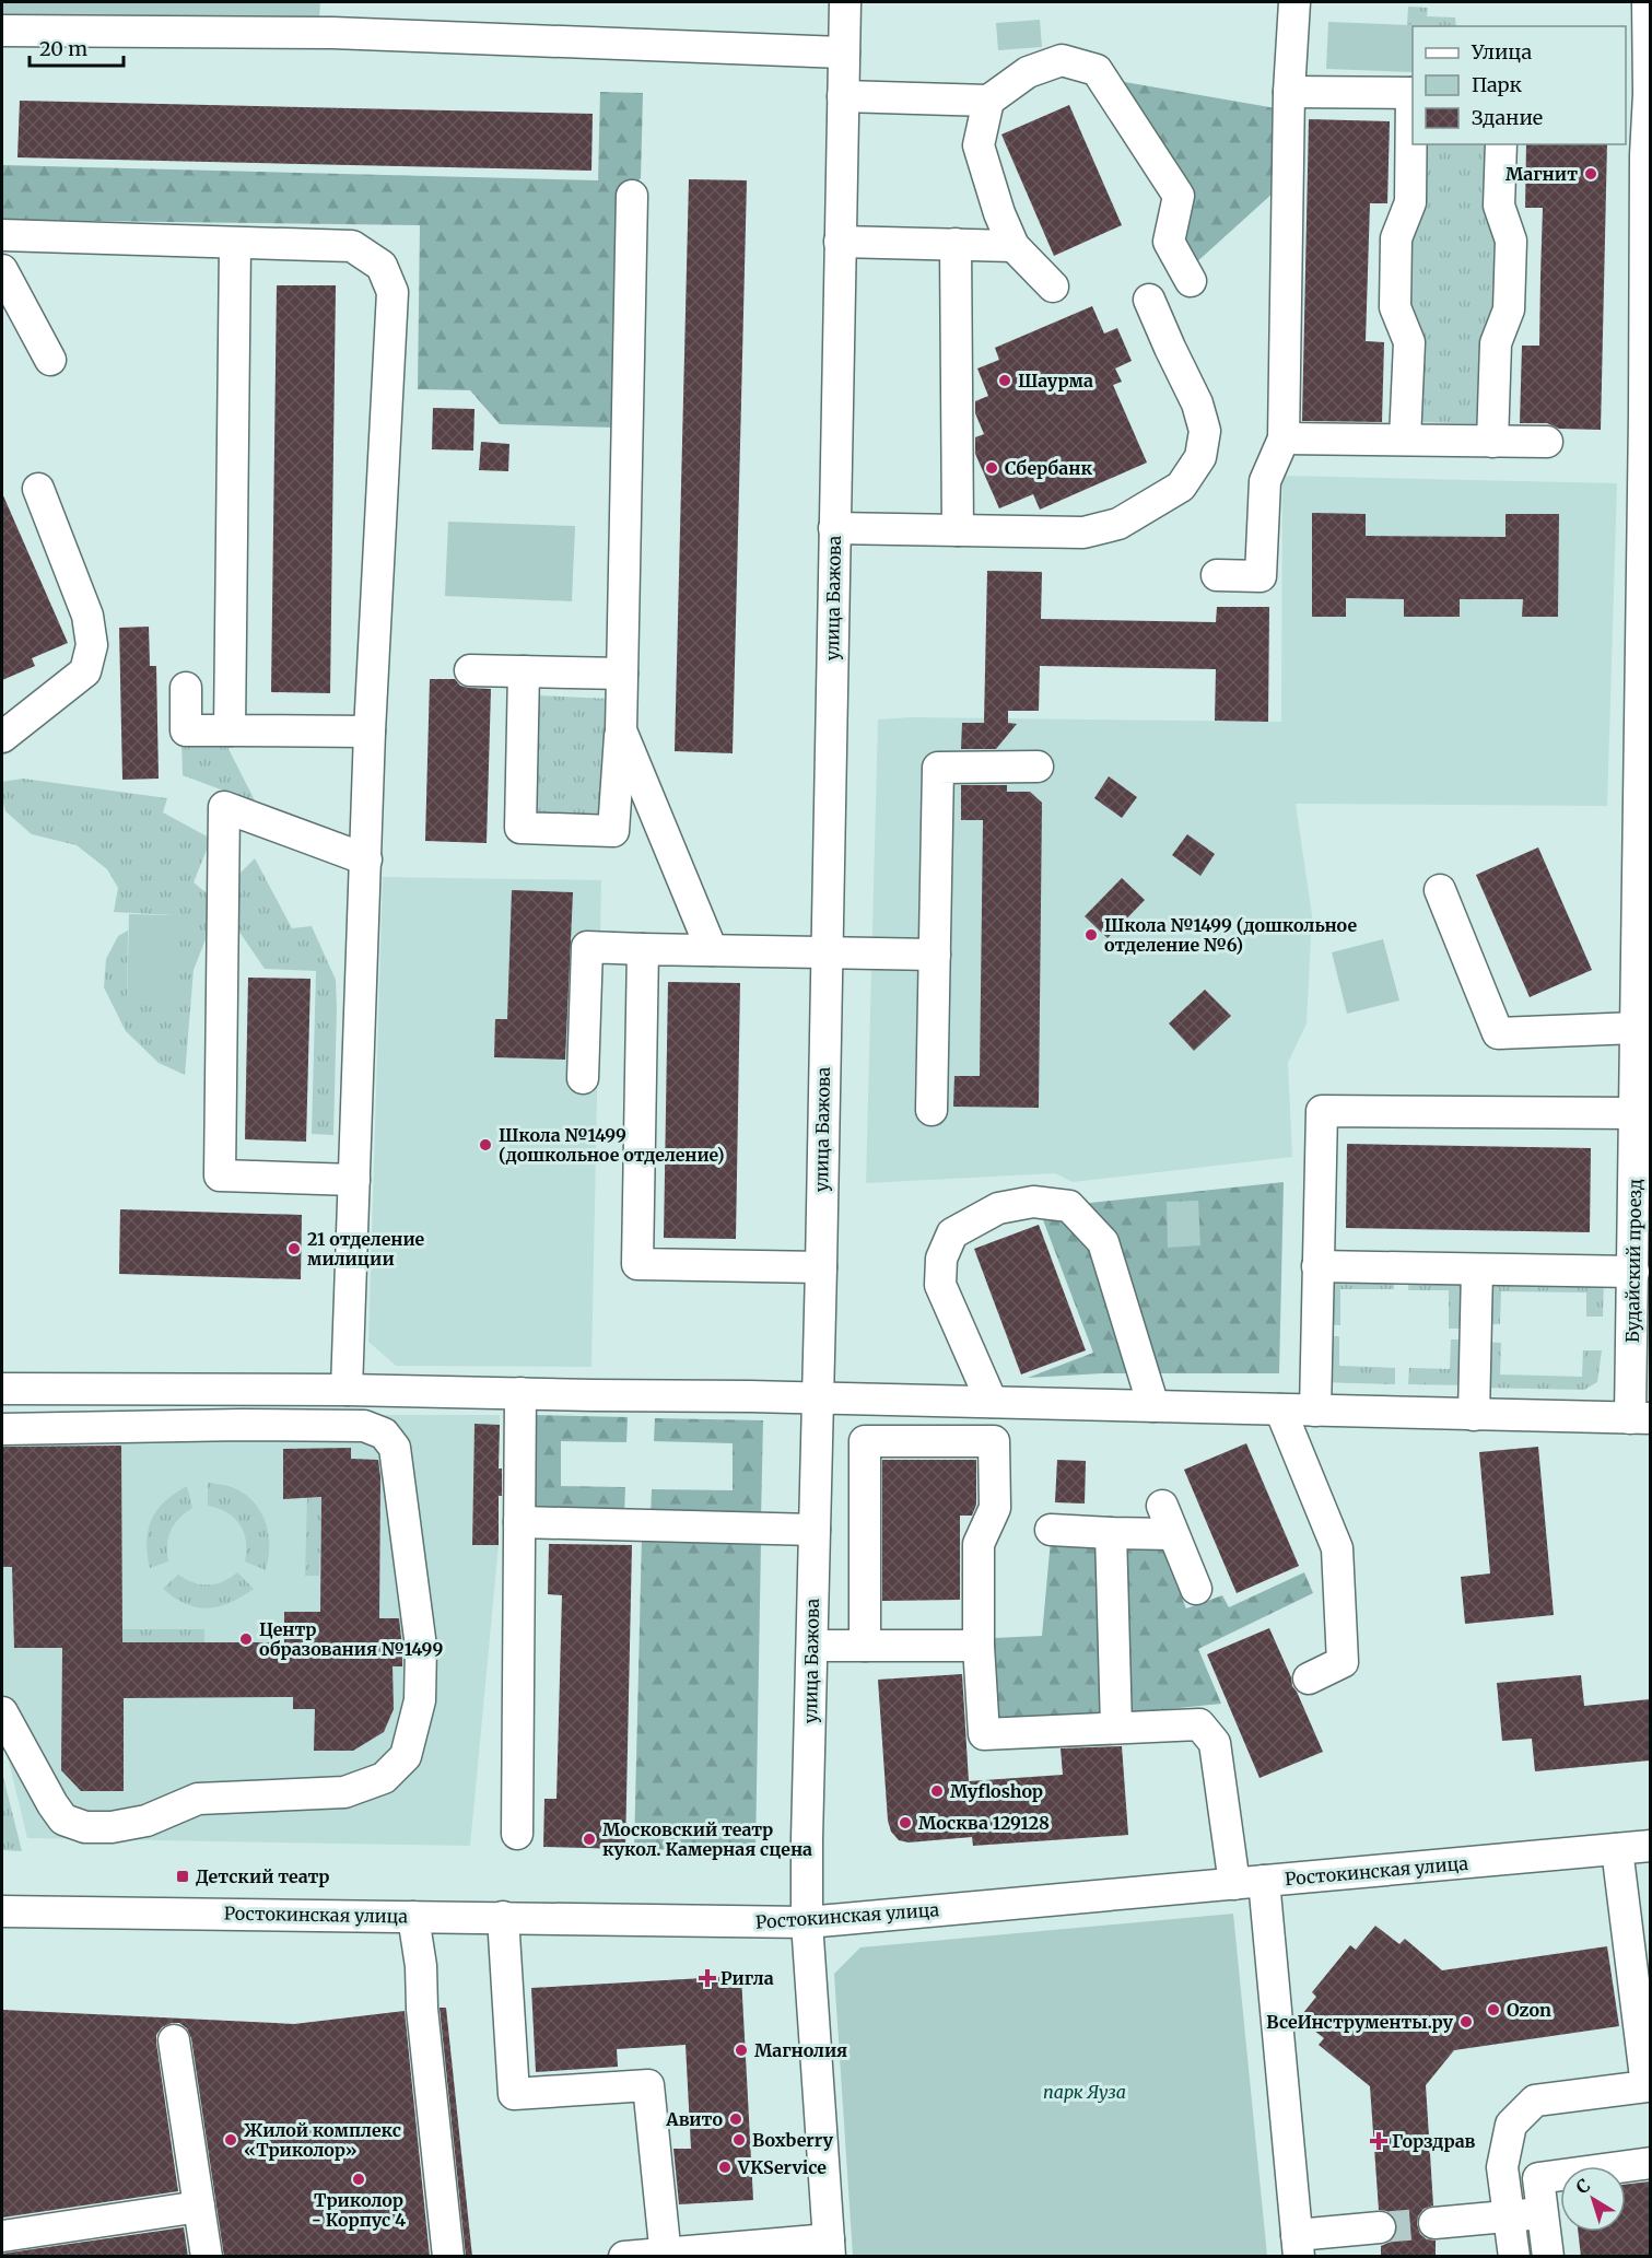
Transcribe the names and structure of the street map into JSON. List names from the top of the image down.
{
  "streets": {
    "street": ["улица Бажова", "Будайский проезд", "Ростокинская улица"]
  },
  "crossings": [
    ["улица Бажова", "Ростокинская улица"]
  ],
  "parks": ["парк Яуза"],
  "places": {
    "other": [
      "Магнит",
      "Шаурма",
      "Сбербанк",
      "Школа №1499 (дошкольное отделение №6)",
      "Школа №1499 (дошкольное отделение)",
      "21 отделение милиции",
      "Центр образования №1499",
      "Myfloshop",
      "Москва 129128",
      "Московский театр кукол. Камерная сцена",
      "Ozon",
      "ВсеИнструменты.ру",
      "Магнолия",
      "Авито",
      "Жилой комплекс «Триколор»",
      "Boxberry",
      "VKService",
      "Триколор - Корпус 4"
    ],
    "transit": ["Детский театр"],
    "health": ["Ригла", "Горздрав"]
  },
  "legend": ["Улица", "Парк", "Здание"],
  "scale_bar": "20 m",
  "north": "top left"
}
